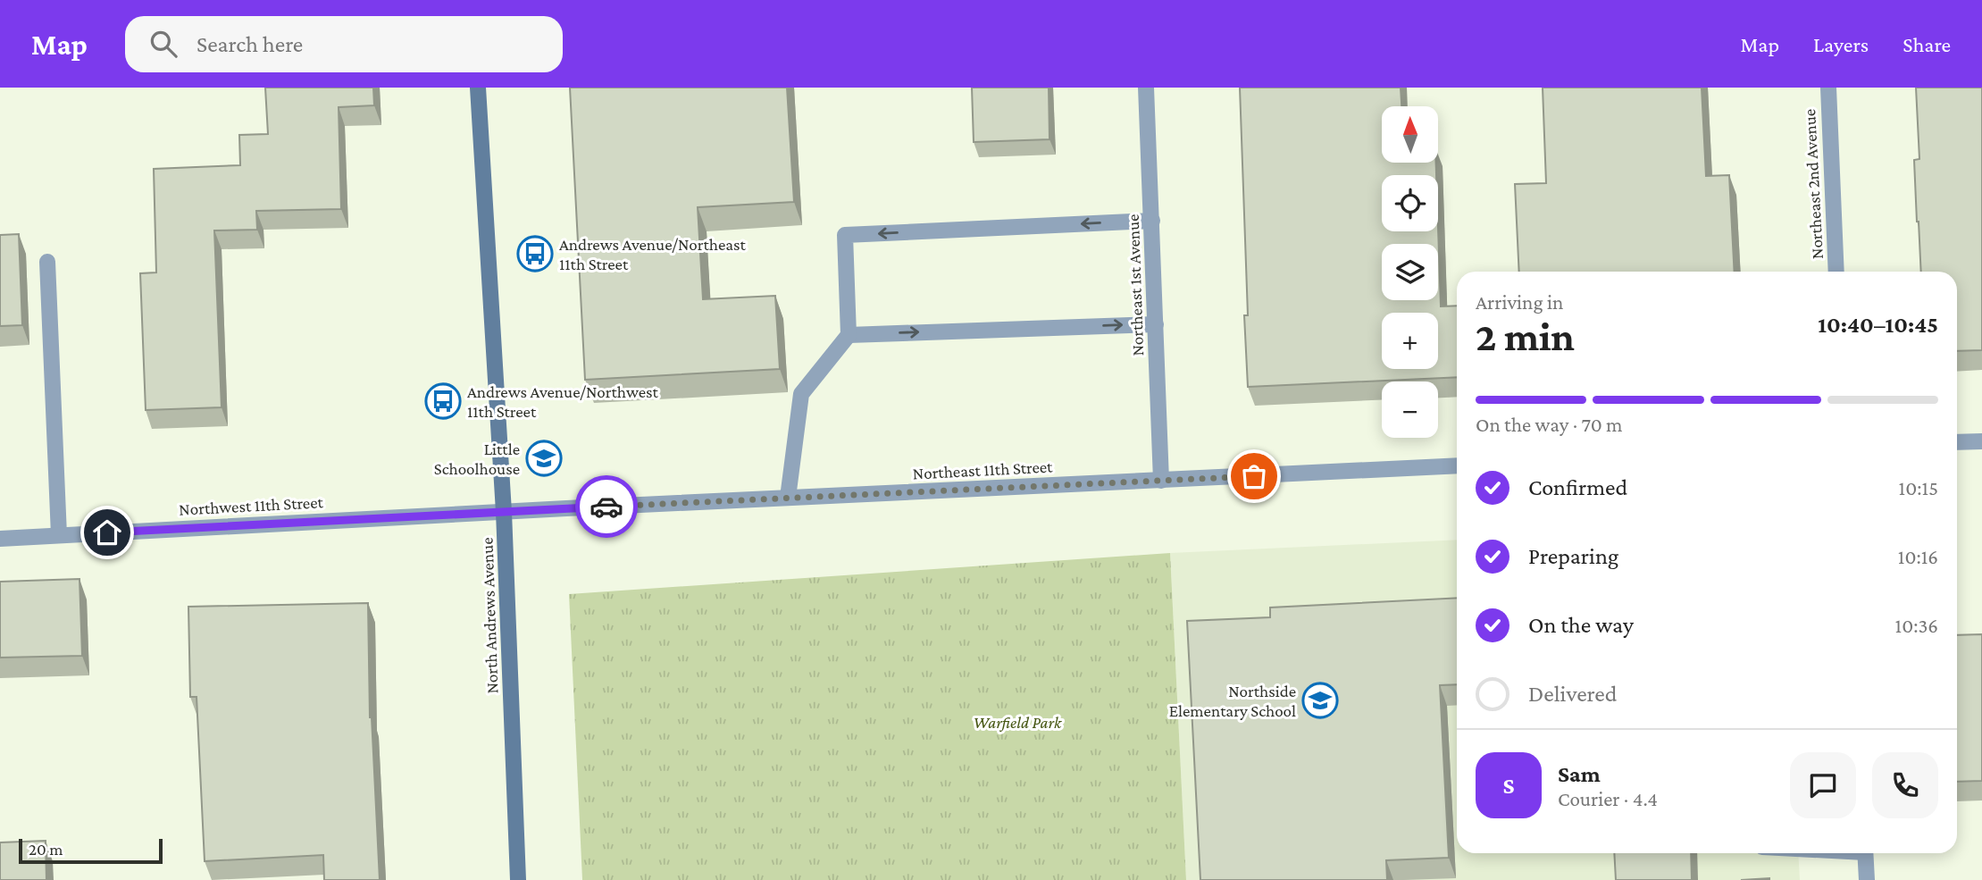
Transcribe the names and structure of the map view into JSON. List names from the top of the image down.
{
  "streets": {
    "main road": ["North Andrews Avenue"],
    "street": [
      "Northeast 2nd Avenue",
      "Northeast 1st Avenue",
      "Northeast 11th Street",
      "Northwest 11th Street"
    ]
  },
  "crossings": [
    ["Northeast 1st Avenue", "Northeast 11th Street"],
    ["Northeast 11th Street", "Northwest 11th Street"],
    ["Northeast 11th Street", "North Andrews Avenue"],
    ["Northwest 11th Street", "North Andrews Avenue"]
  ],
  "parks": ["Warfield Park"],
  "places": {
    "bus stop": ["Andrews Avenue/Northeast 11th Street", "Andrews Avenue/Northwest 11th Street"],
    "school or university": ["Little Schoolhouse", "Northside Elementary School"]
  },
  "scale_bar": "20 m",
  "north": "top",
  "page": {
    "header": "Map",
    "search": "Search here",
    "nav": ["Map", "Layers", "Share"],
    "map_buttons": ["+", "−"],
    "heading": ["2 min", "Arriving in", "10:40–10:45"],
    "panel": ["Sam", "Courier · 4.4"],
    "bar": "On the way · 70 m",
    "list": [
      ["Confirmed", "10:15"],
      ["Preparing", "10:16"],
      ["On the way", "10:36"],
      "Delivered"
    ],
    "round": "S",
    "scale": "20 m"
  }
}
